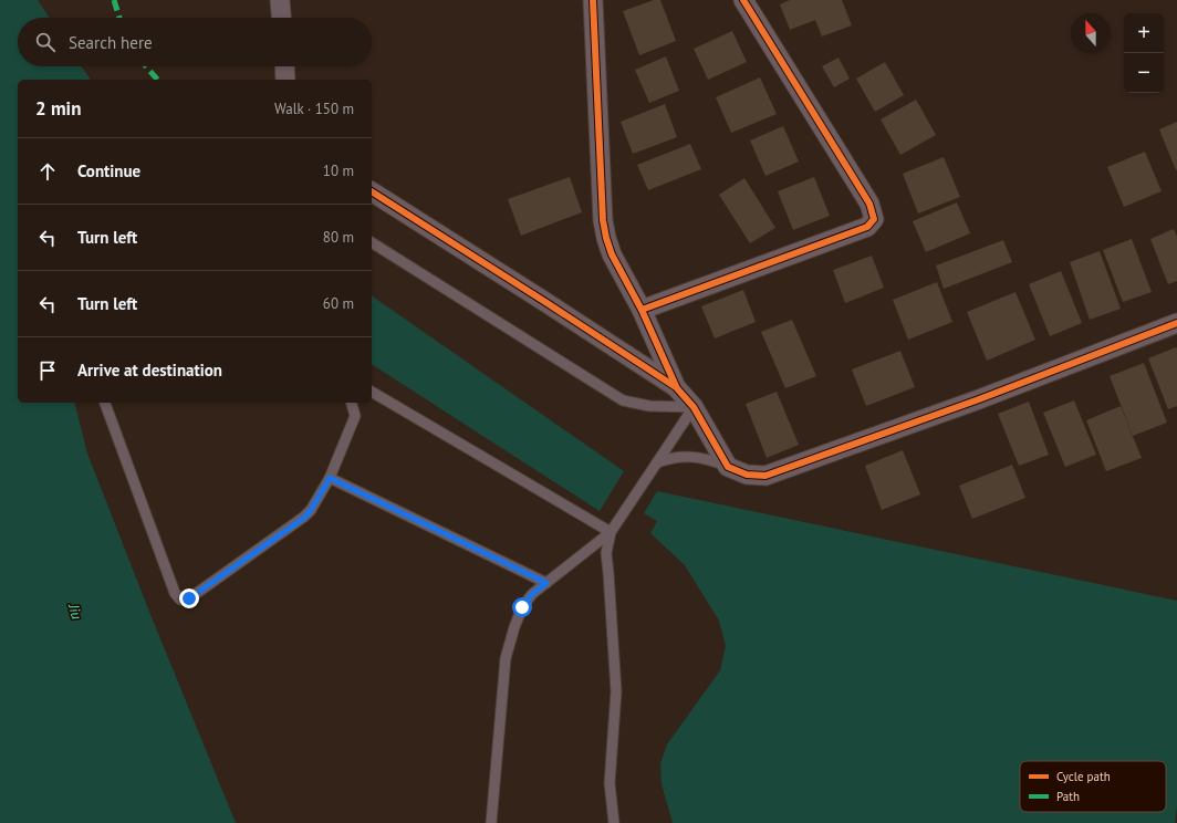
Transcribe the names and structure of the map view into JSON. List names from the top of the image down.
{
  "water": ["Jiu"],
  "legend": ["Cycle path", "Path"],
  "north": "top",
  "page": {
    "map_buttons": ["+", "−"],
    "search": "Search here",
    "heading": ["2 min", "Walk · 150 m"],
    "list": [
      ["Continue", "10 m"],
      ["Turn left", "80 m"],
      ["Turn left", "60 m"],
      "Arrive at destination"
    ]
  }
}
